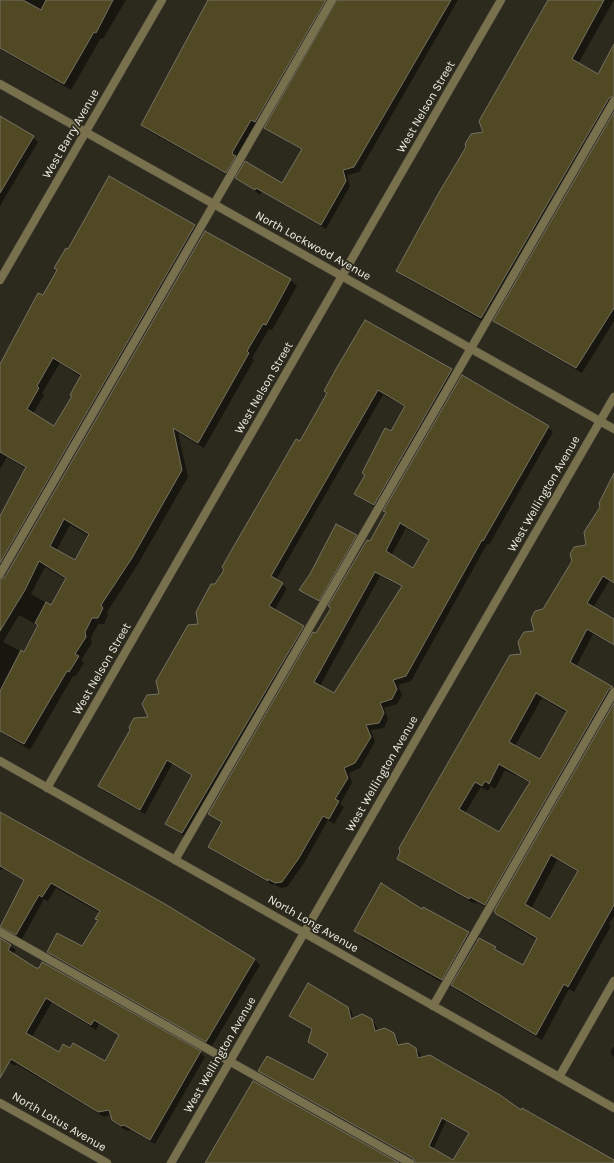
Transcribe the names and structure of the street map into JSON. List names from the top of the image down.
{
  "streets": {
    "street": [
      "West Nelson Street",
      "West Barry Avenue",
      "North Lockwood Avenue",
      "West Wellington Avenue",
      "North Long Avenue",
      "North Lotus Avenue"
    ]
  },
  "crossings": [
    ["West Nelson Street", "North Lockwood Avenue"],
    ["West Nelson Street", "North Long Avenue"],
    ["West Barry Avenue", "North Lockwood Avenue"],
    ["North Lockwood Avenue", "West Wellington Avenue"],
    ["West Wellington Avenue", "North Long Avenue"]
  ]
}
